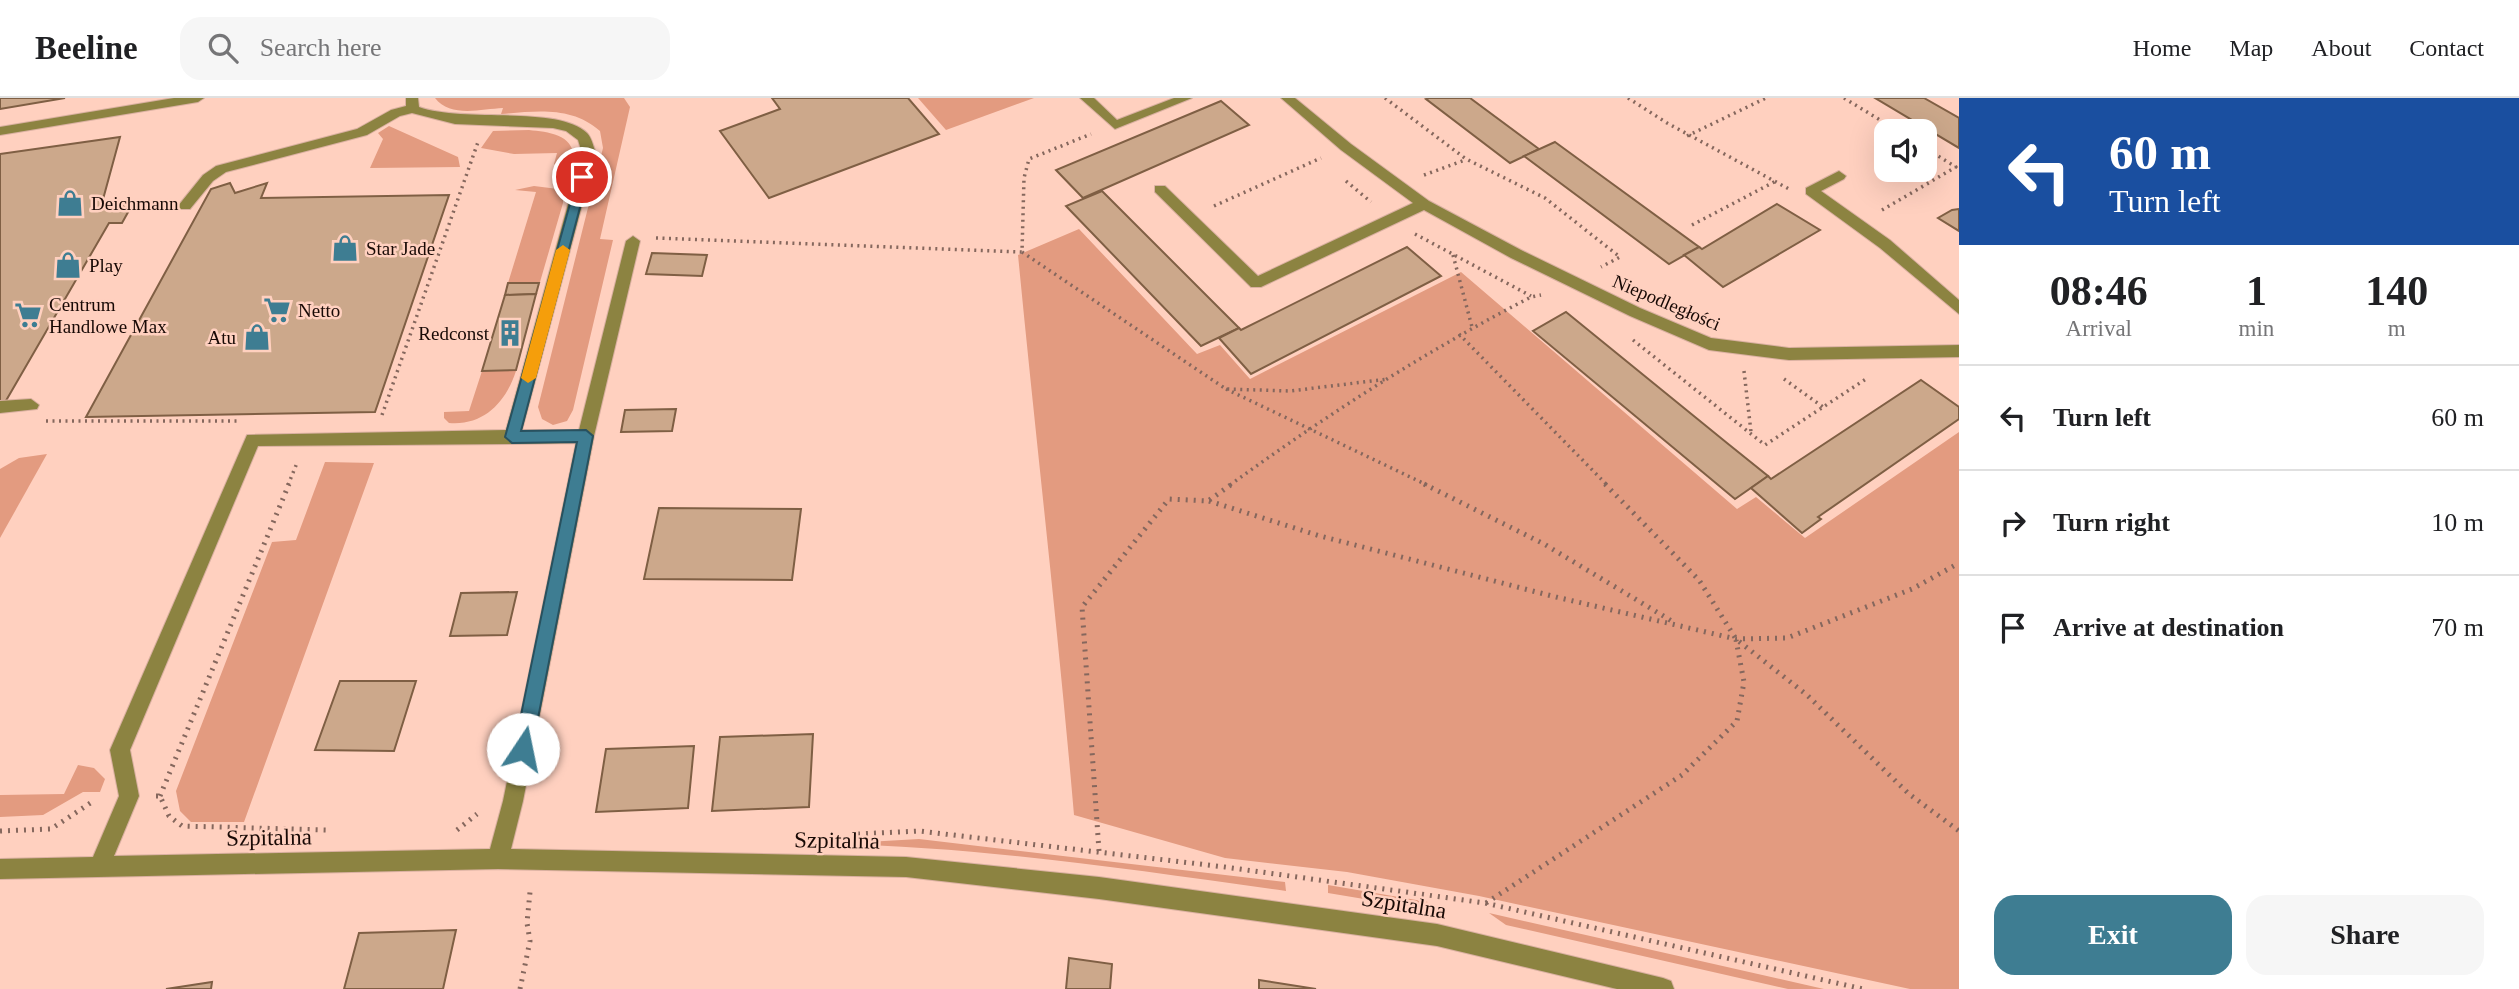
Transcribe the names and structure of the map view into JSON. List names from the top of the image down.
{
  "streets": {
    "street": ["Niepodległości", "Szpitalna"]
  },
  "places": {
    "shop": [
      "Deichmann",
      "Star Jade",
      "Play",
      "Atu"
    ],
    "supermarket": ["Netto", "Centrum Handlowe Max"],
    "building": ["Redconst"]
  },
  "page": {
    "header": "Beeline",
    "search": "Search here",
    "nav": [
      "Home",
      "Map",
      "About",
      "Contact"
    ],
    "turn": ["60 m", "Turn left"],
    "eta": [
      "08:46",
      "Arrival",
      "1",
      "min",
      "140",
      "m"
    ],
    "list": [
      {
        "name": "Turn left",
        "value": "60 m"
      },
      {
        "name": "Turn right",
        "value": "10 m"
      },
      {
        "name": "Arrive at destination",
        "value": "70 m"
      }
    ],
    "buttons": ["Exit", "Share"]
  }
}
